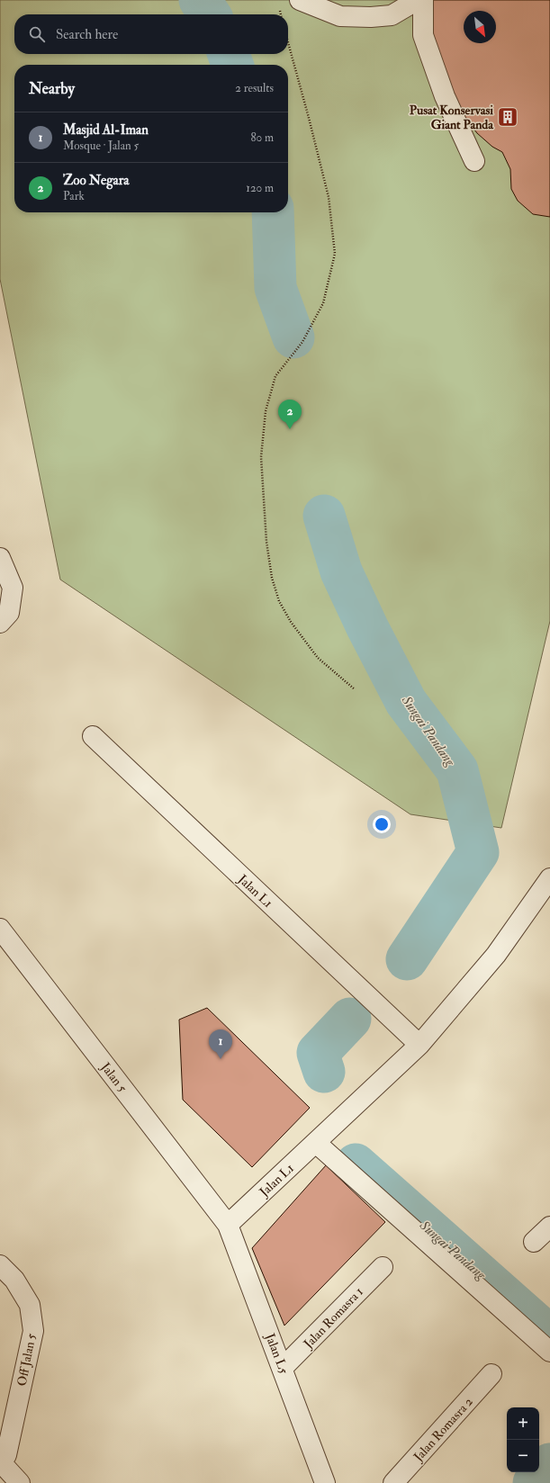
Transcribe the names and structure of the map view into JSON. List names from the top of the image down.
{
  "streets": {
    "street": [
      "Jalan L1",
      "Jalan 5",
      "Jalan Romasra 1",
      "Jalan L5",
      "Off Jalan 5",
      "Jalan Romasra 2"
    ]
  },
  "crossings": [
    ["Jalan L1", "Jalan 5"],
    ["Jalan L1", "Jalan L5"],
    ["Jalan 5", "Jalan L5"],
    ["Jalan Romasra 1", "Jalan L5"]
  ],
  "water": ["Sungai Pandang"],
  "places": {
    "building": ["Pusat Konservasi Giant Panda"]
  },
  "north": "bottom right",
  "page": {
    "search": "Search here",
    "heading": ["Nearby", "2 results"],
    "list": [
      {
        "mark": "1",
        "name": "Masjid Al-Iman",
        "note": "Mosque · Jalan 5",
        "value": "80 m"
      },
      {
        "mark": "2",
        "name": "Zoo Negara",
        "note": "Park",
        "value": "120 m"
      }
    ],
    "pins": ["2", "1"],
    "map_buttons": ["+", "−"]
  }
}
